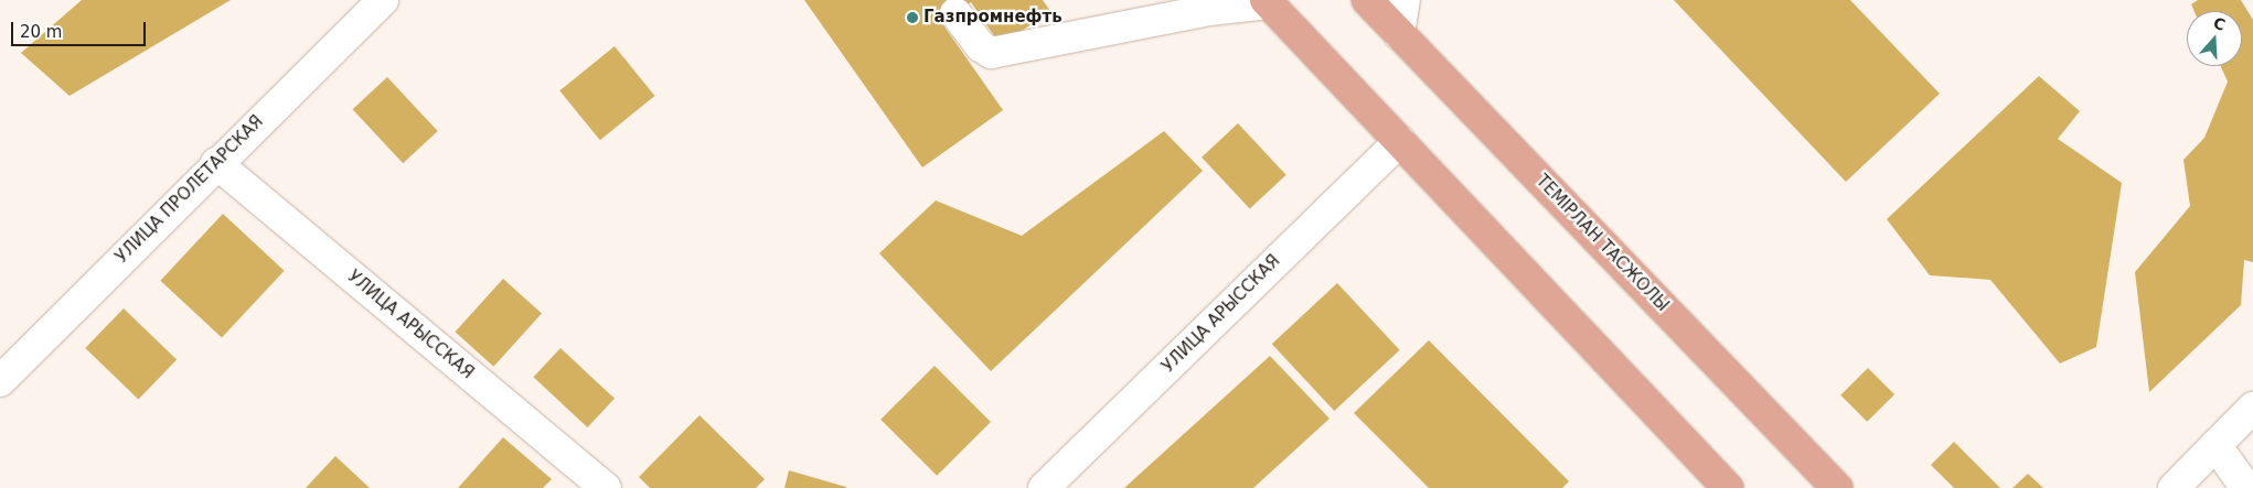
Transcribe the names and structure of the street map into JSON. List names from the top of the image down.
{
  "streets": {
    "main road": ["ТЕМІРЛАН ТАСЖОЛЫ"],
    "street": ["УЛИЦА ПРОЛЕТАРСКАЯ", "УЛИЦА АРЫССКАЯ"]
  },
  "crossings": [
    ["УЛИЦА ПРОЛЕТАРСКАЯ", "УЛИЦА АРЫССКАЯ"]
  ],
  "places": ["Газпромнефть"],
  "scale_bar": "20 m",
  "north": "top"
}
